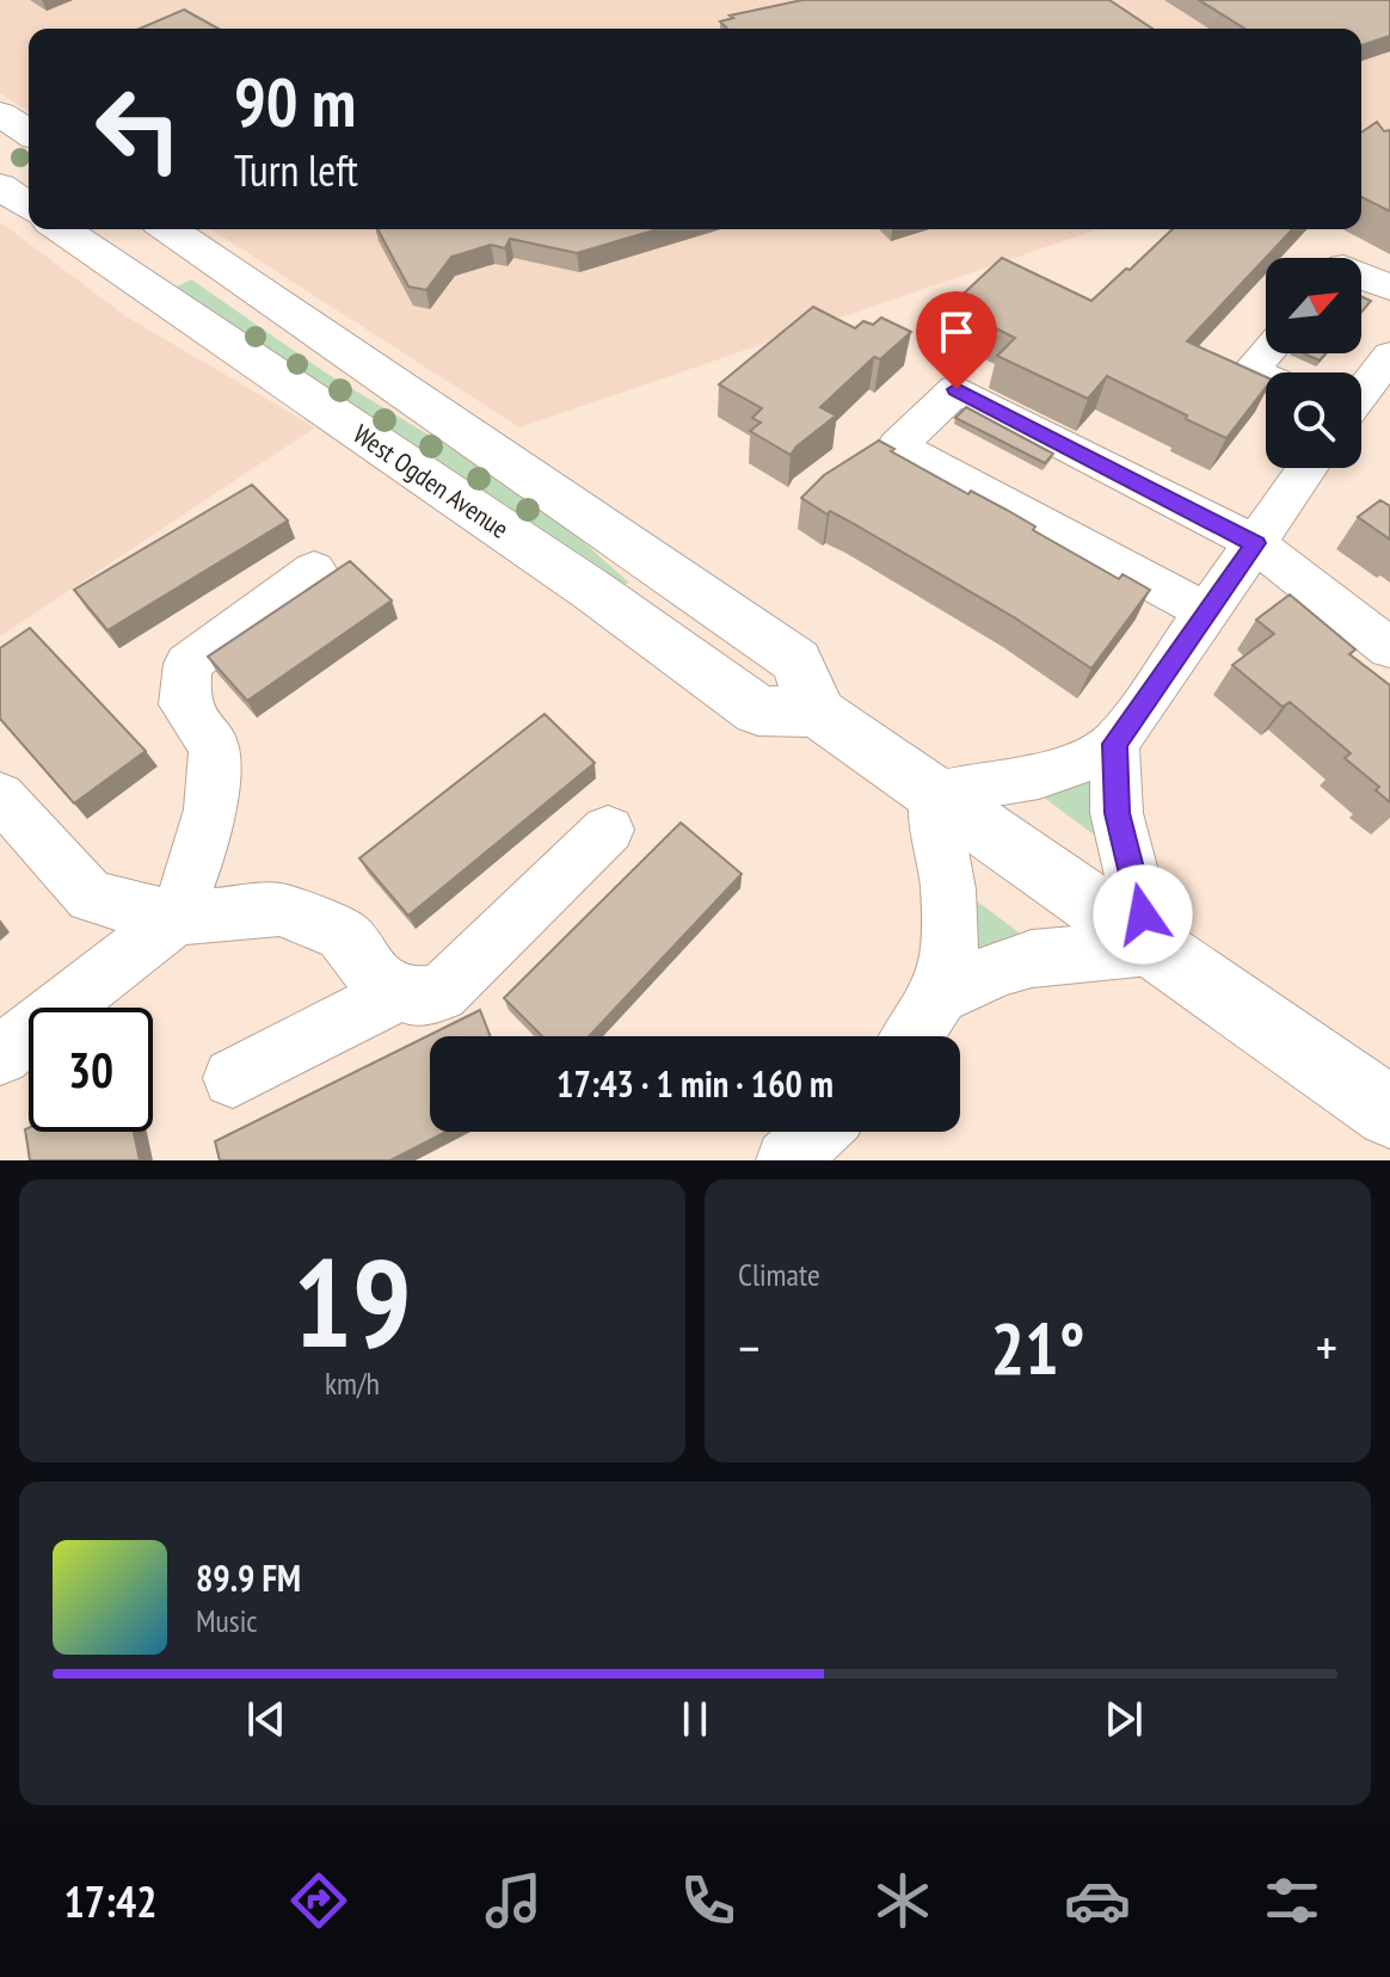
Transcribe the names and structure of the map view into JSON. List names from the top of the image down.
{
  "streets": {
    "main road": ["West Ogden Avenue"]
  },
  "north": "top right",
  "page": {
    "turn": ["90 m", "Turn left"],
    "limit": "30",
    "trip": "17:43 · 1 min · 160 m",
    "tile": [
      ["19", "km/h"],
      "Climate"
    ],
    "heat": ["−", "21°", "+"],
    "song": ["89.9 FM", "Music"],
    "tabs": "17:42"
  }
}
